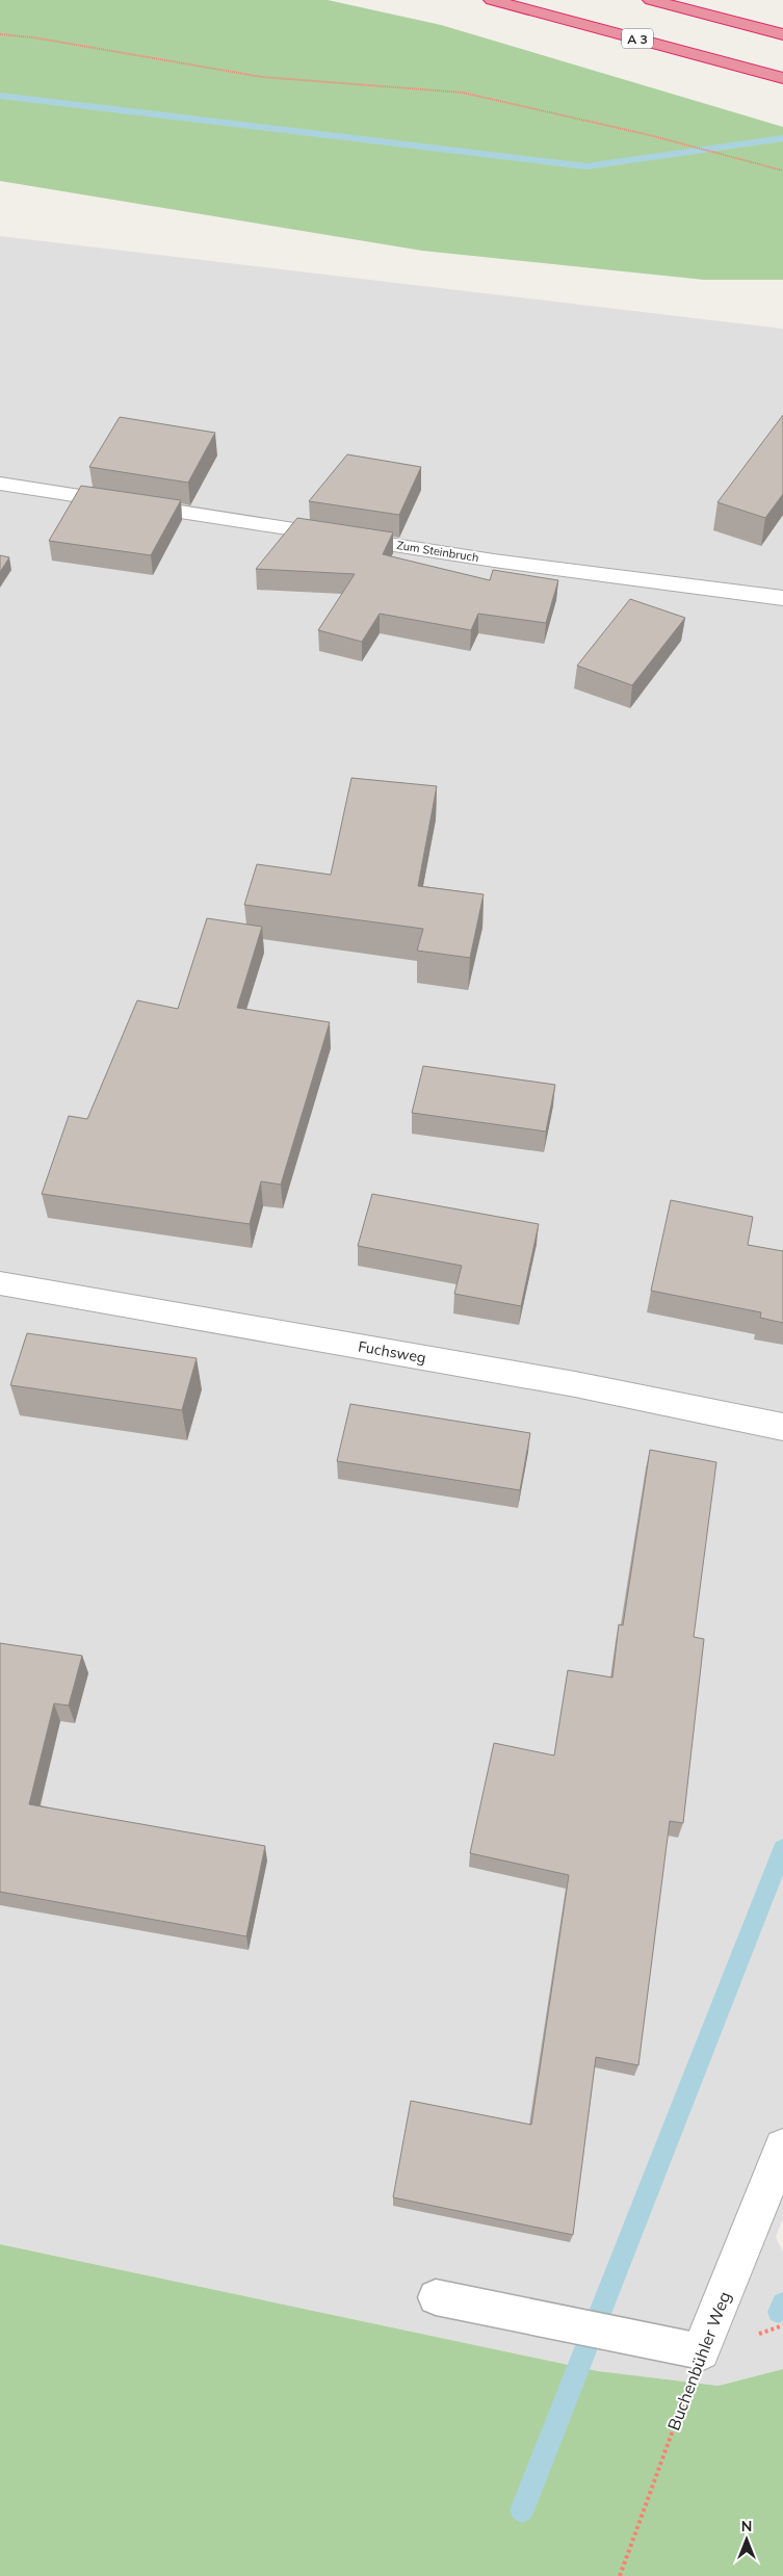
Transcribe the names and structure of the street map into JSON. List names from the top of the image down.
{
  "streets": {
    "highway": ["A 3"],
    "street": ["Zum Steinbruch", "Fuchsweg", "Buchenbühler Weg"]
  },
  "north": "top"
}
